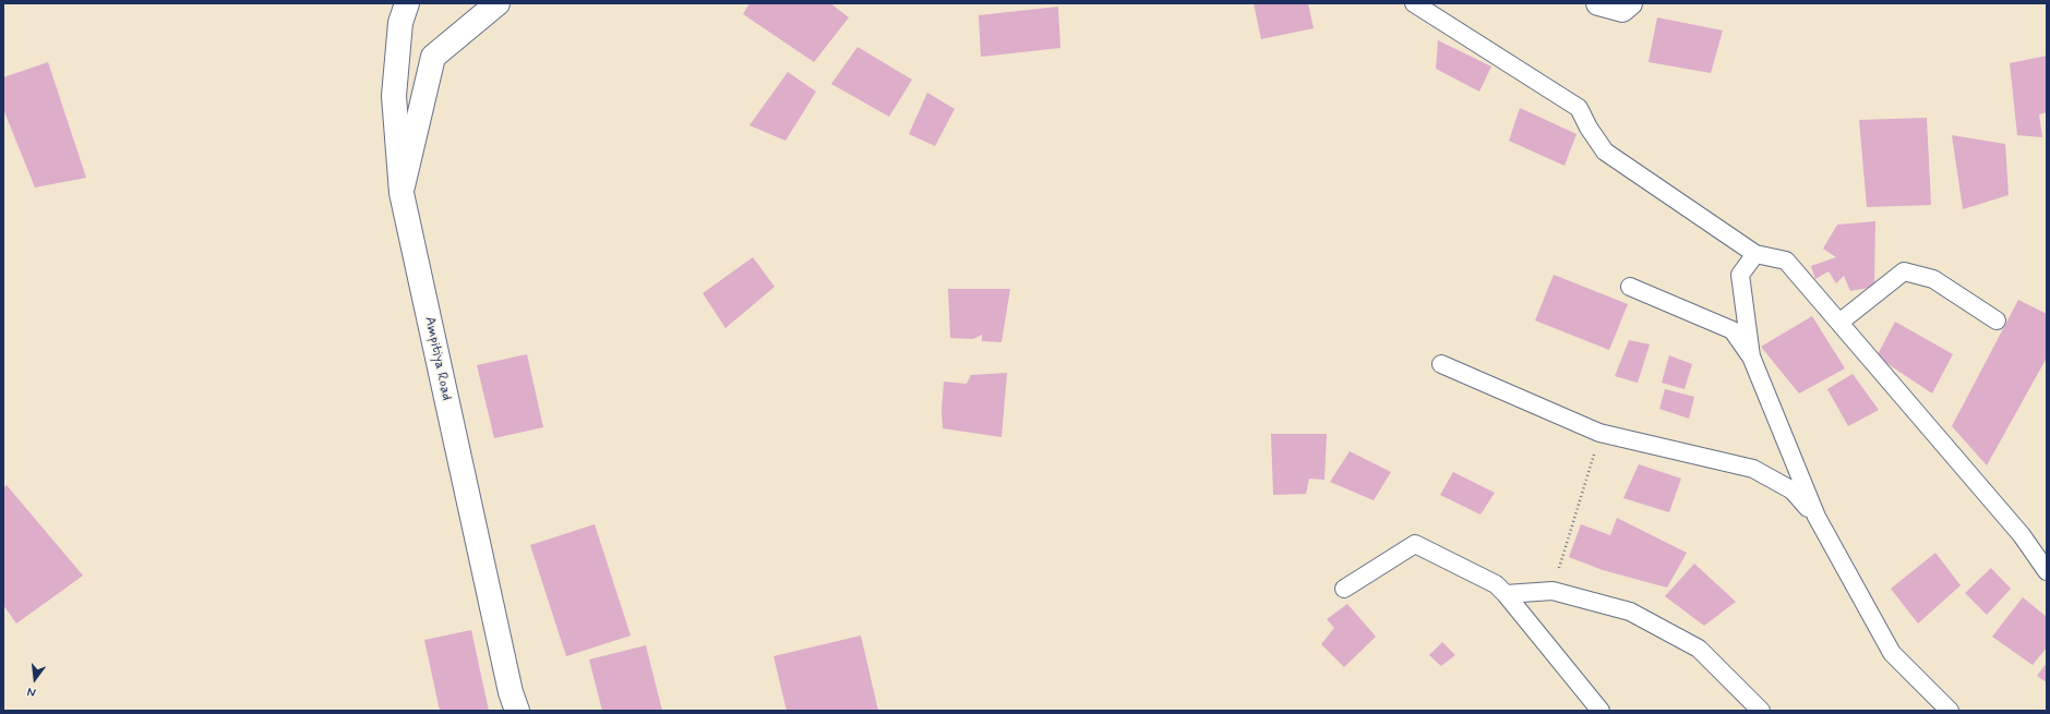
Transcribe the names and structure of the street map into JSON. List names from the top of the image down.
{
  "streets": {
    "main road": ["Ampitiya Road"]
  },
  "north": "bottom"
}
